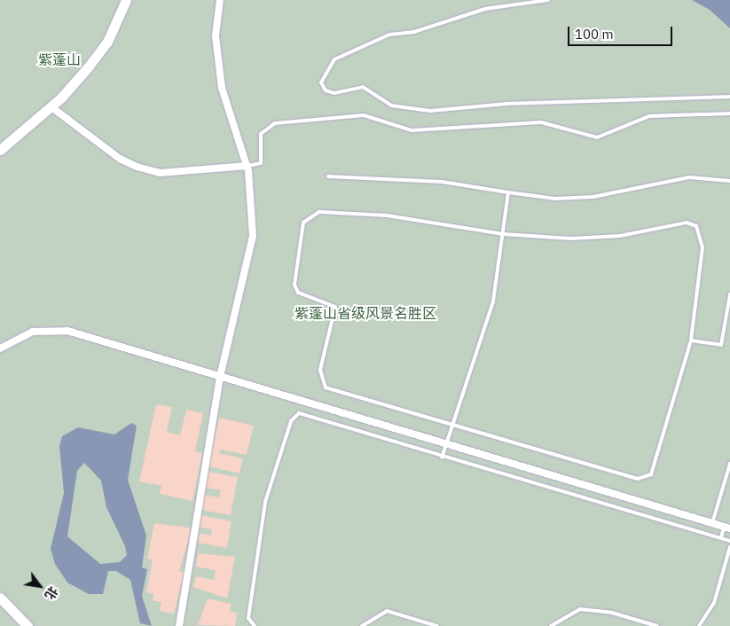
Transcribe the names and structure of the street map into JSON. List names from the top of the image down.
{
  "parks": ["紫蓬山", "紫蓬山省级风景名胜区"],
  "scale_bar": "100 m",
  "north": "bottom right"
}
